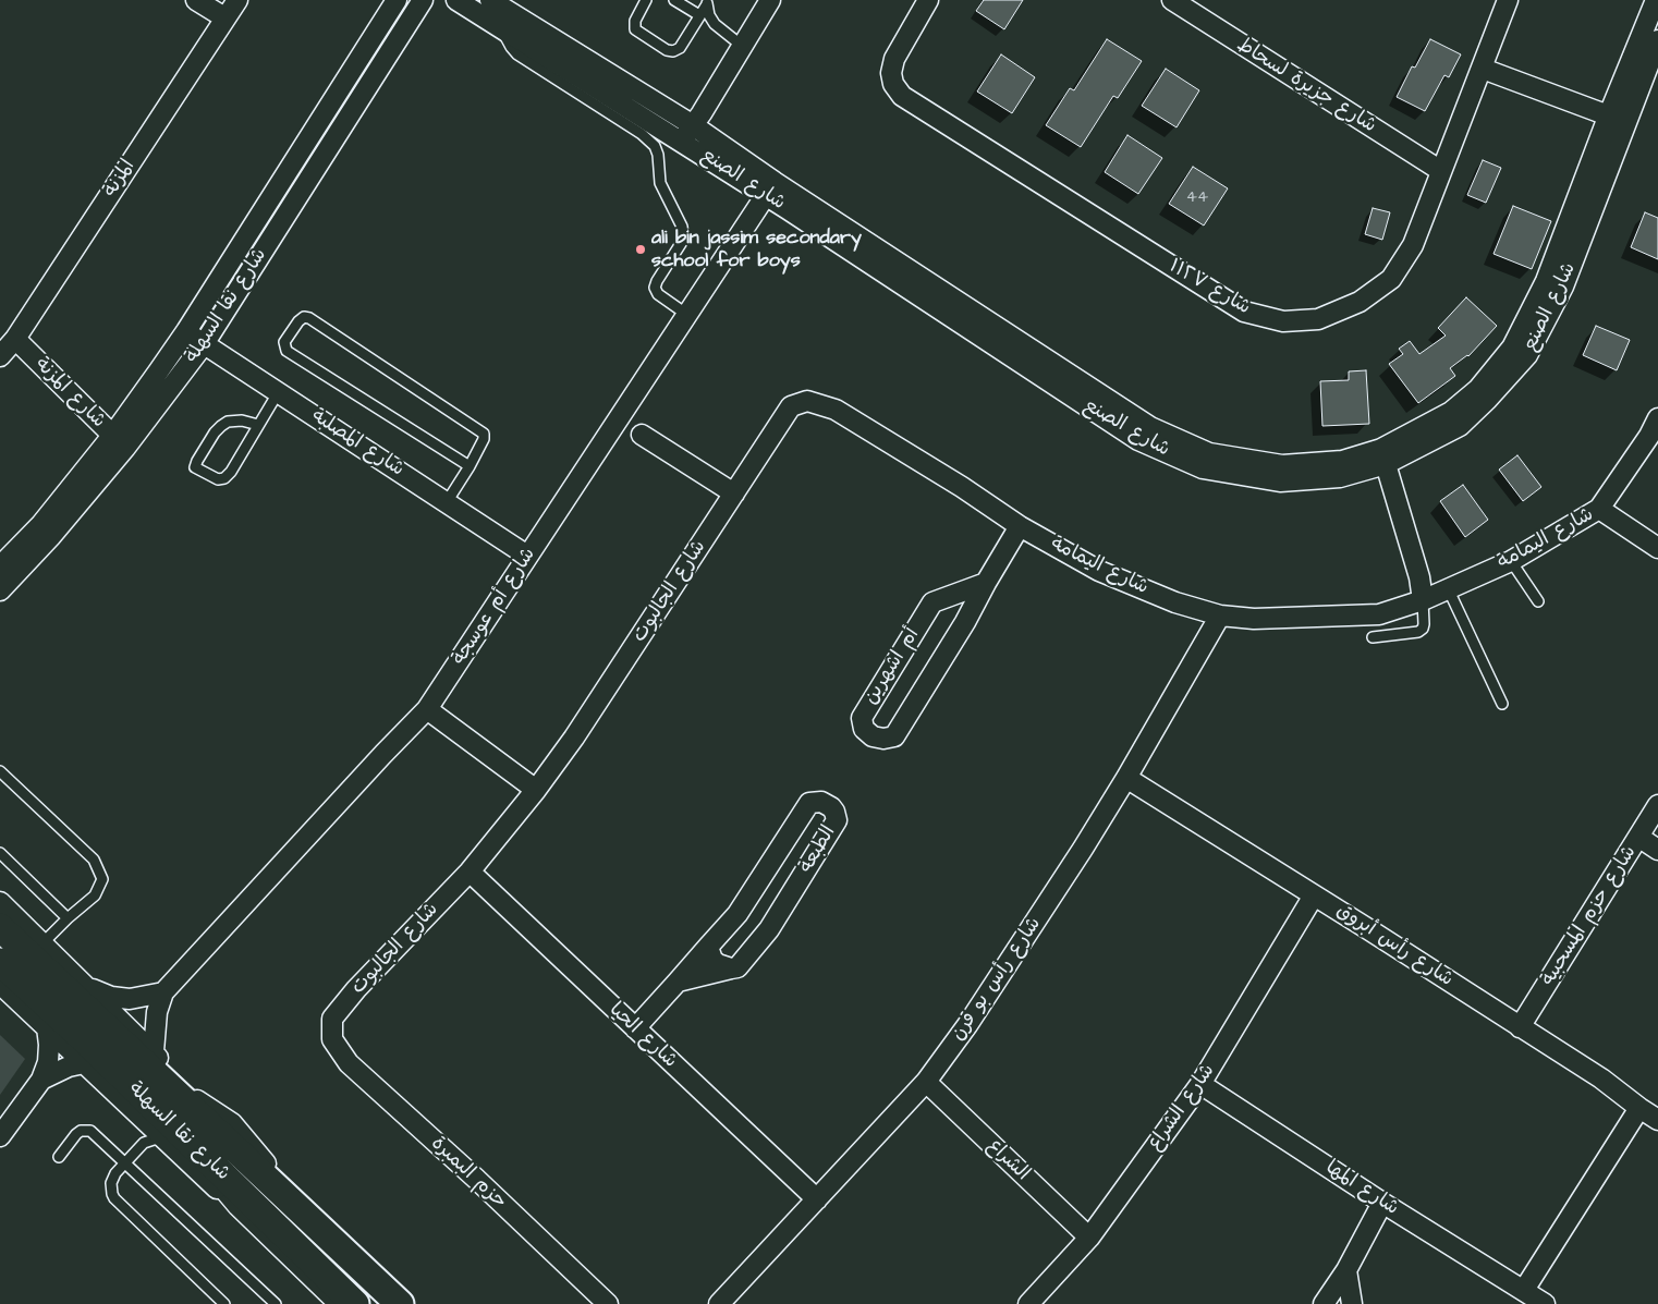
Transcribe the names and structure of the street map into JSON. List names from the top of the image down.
{
  "streets": {
    "main road": ["شارع نقا السهلة"],
    "street": [
      "شارع جزيرة لسحاط",
      "المزنة",
      "شارع الصنع",
      "شارع ١١٢٧",
      "شارع المزنة",
      "شارع المصلبة",
      "شارع اليمامة",
      "شارع الجالبوت",
      "شارع أم عوسجة",
      "أم اشهرين",
      "الطبعة",
      "شارع حزم المسحبية",
      "شارع رأس أبروق",
      "شارع رأس بو قرن",
      "شارع الحيا",
      "شارع الشراع",
      "الشراع",
      "حزم البمبرة",
      "شارع المها"
    ]
  },
  "crossings": [
    ["شارع جزيرة لسحاط", "شارع ١١٢٧"],
    ["المزنة", "شارع المزنة"],
    ["شارع الصنع", "شارع أم عوسجة"],
    ["شارع نقا السهلة", "شارع المزنة"],
    ["شارع نقا السهلة", "شارع المصلبة"],
    ["شارع نقا السهلة", "شارع أم عوسجة"],
    ["شارع المصلبة", "شارع أم عوسجة"],
    ["شارع اليمامة", "شارع الجالبوت"],
    ["شارع اليمامة", "أم اشهرين"],
    ["شارع اليمامة", "شارع رأس بو قرن"],
    ["شارع الجالبوت", "شارع الحيا"],
    ["شارع الجالبوت", "حزم البمبرة"],
    ["الطبعة", "شارع الحيا"],
    ["شارع حزم المسحبية", "شارع رأس أبروق"],
    ["شارع رأس أبروق", "شارع رأس بو قرن"],
    ["شارع رأس أبروق", "شارع الشراع"],
    ["شارع رأس بو قرن", "شارع الحيا"],
    ["شارع رأس بو قرن", "الشراع"],
    ["شارع الشراع", "الشراع"],
    ["شارع الشراع", "شارع المها"]
  ],
  "places": ["ali bin jassim secondary school for boys"],
  "house_numbers": ["44"]
}
